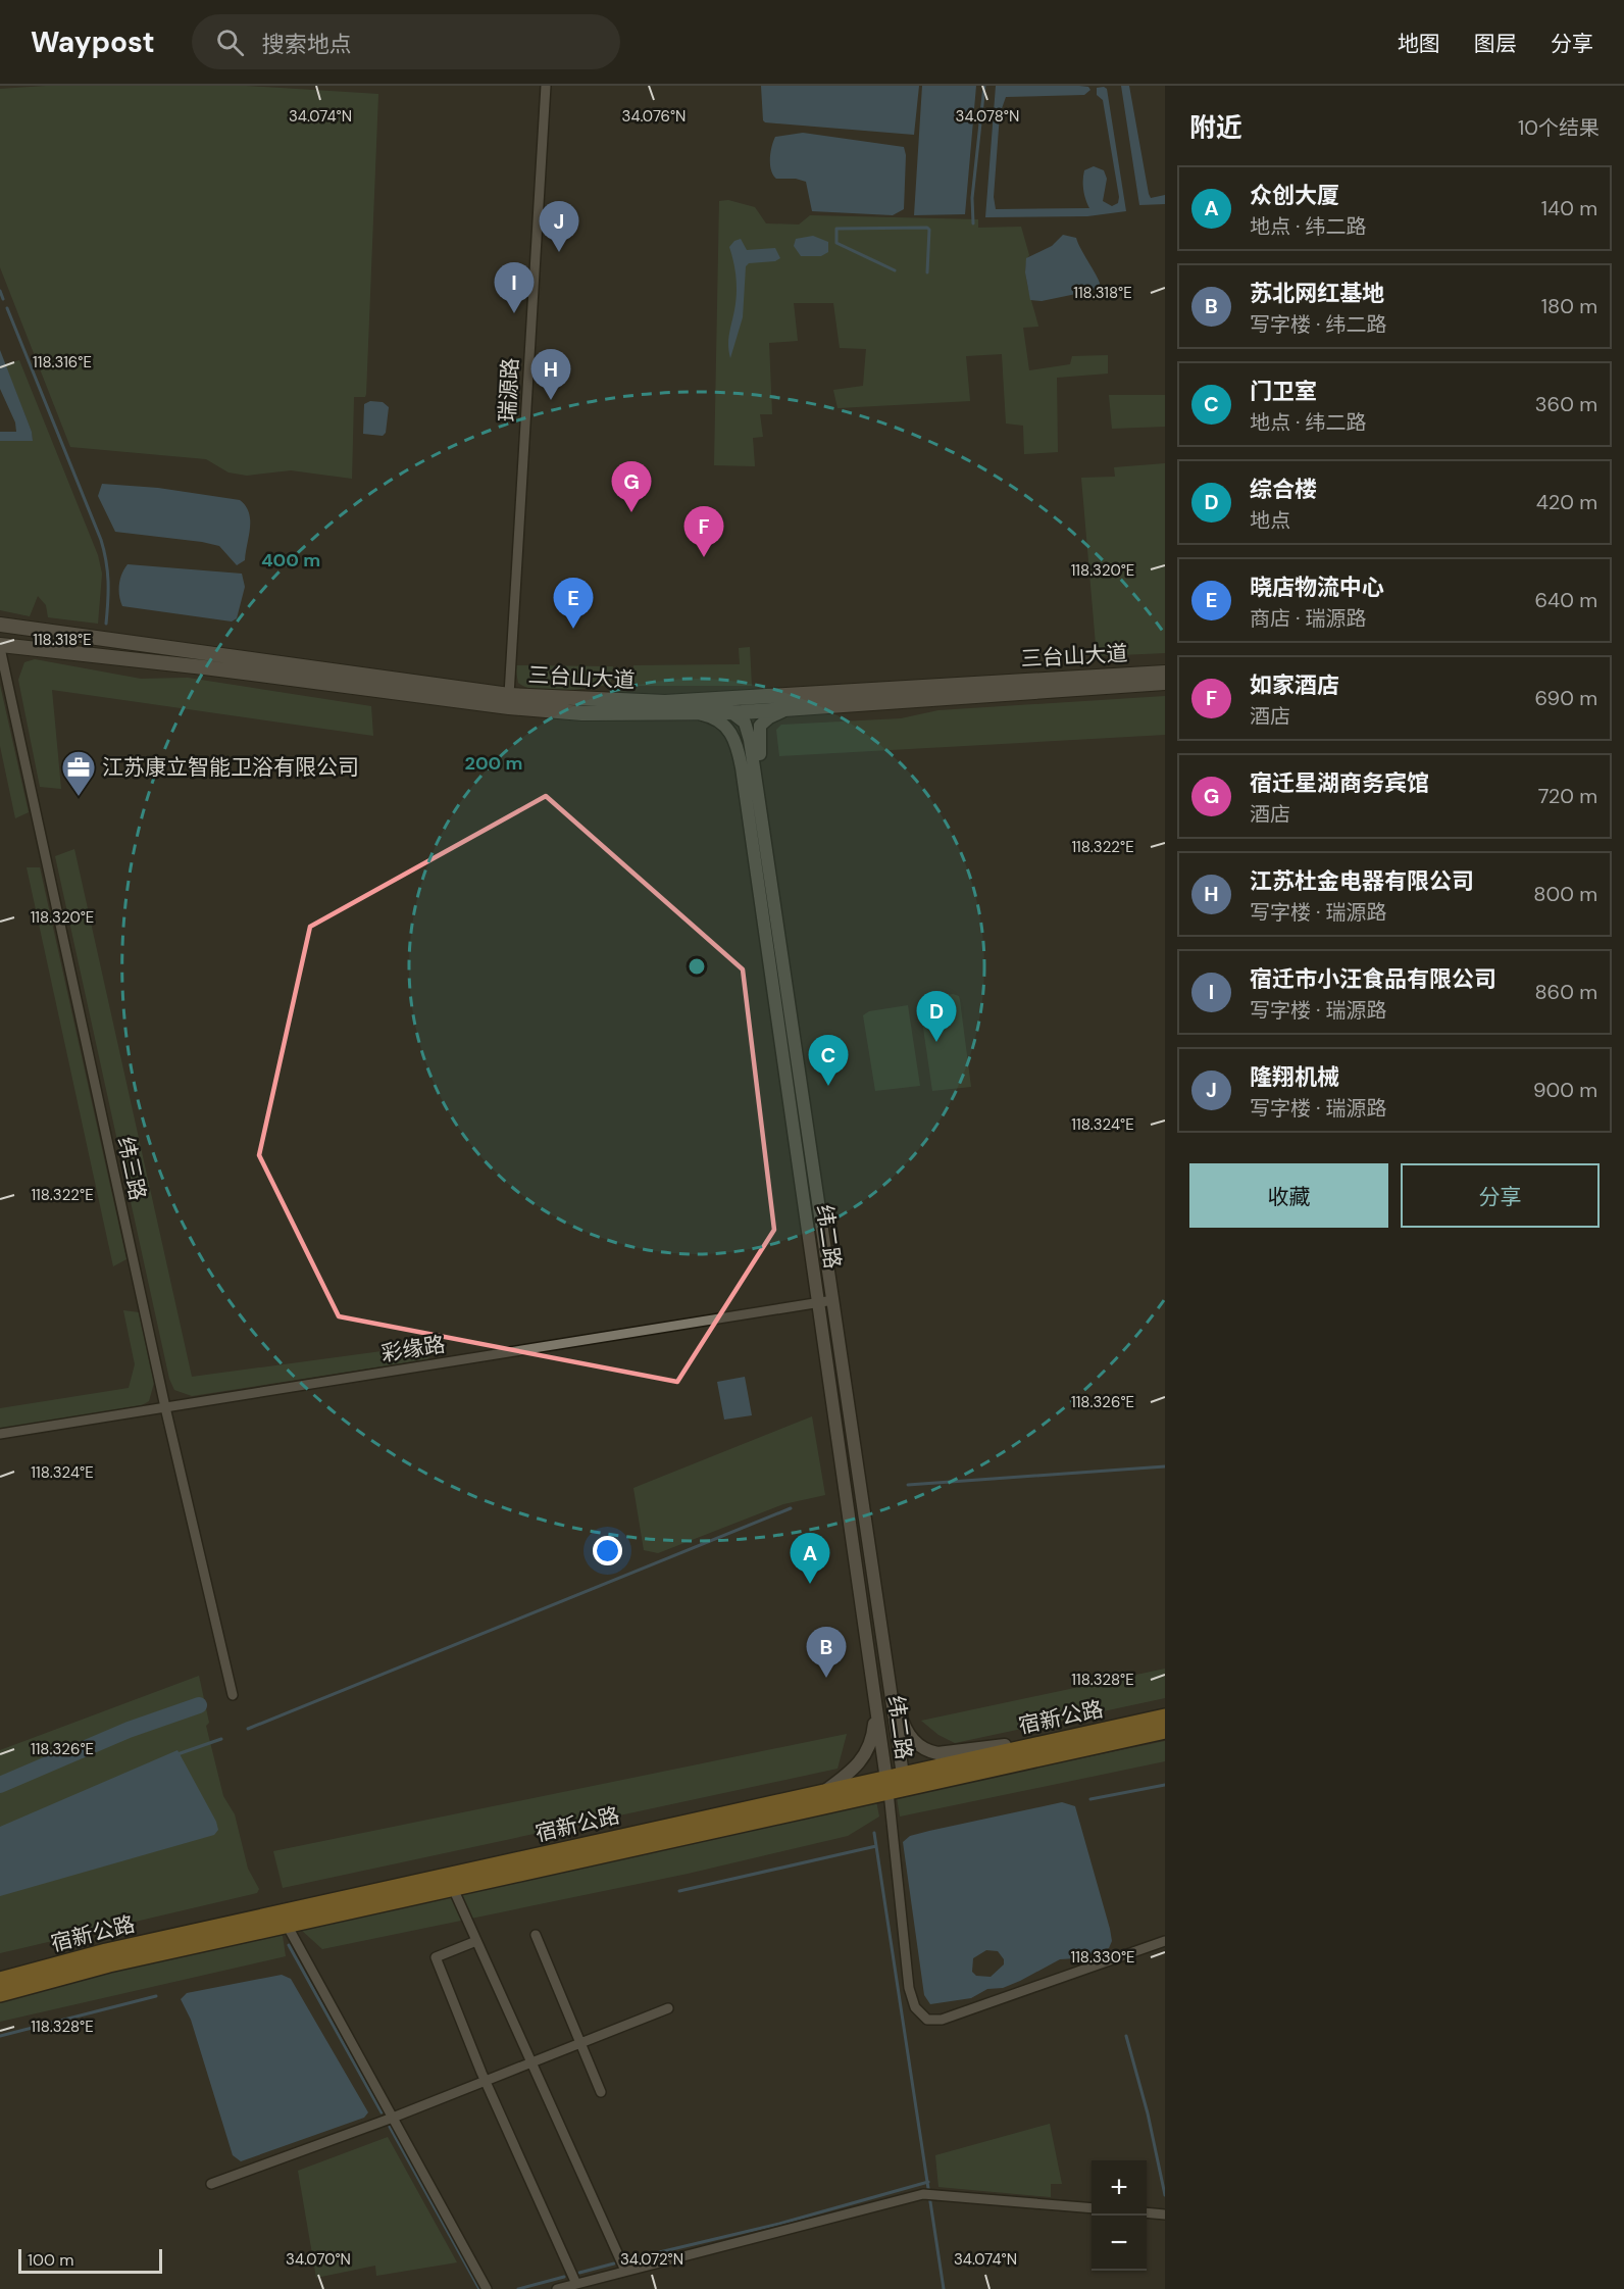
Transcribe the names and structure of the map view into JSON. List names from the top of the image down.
{
  "streets": {
    "highway": ["宿新公路"],
    "main road": ["三台山大道"],
    "street": [
      "瑞源路",
      "纬三路",
      "纬二路",
      "彩缘路"
    ]
  },
  "crossings": [
    ["瑞源路", "三台山大道"],
    ["三台山大道", "纬三路"],
    ["三台山大道", "纬二路"],
    ["纬三路", "彩缘路"],
    ["纬二路", "彩缘路"],
    ["纬二路", "宿新公路"]
  ],
  "places": {
    "office": ["江苏康立智能卫浴有限公司"]
  },
  "scale_bar": "100 m",
  "page": {
    "header": "Waypost",
    "search": "搜索地点",
    "nav": ["地图", "图层", "分享"],
    "heading": ["附近", "10个结果"],
    "list": [
      {
        "mark": "A",
        "name": "众创大厦",
        "note": "地点 · 纬二路",
        "value": "140 m"
      },
      {
        "mark": "B",
        "name": "苏北网红基地",
        "note": "写字楼 · 纬二路",
        "value": "180 m"
      },
      {
        "mark": "C",
        "name": "门卫室",
        "note": "地点 · 纬二路",
        "value": "360 m"
      },
      {
        "mark": "D",
        "name": "综合楼",
        "note": "地点",
        "value": "420 m"
      },
      {
        "mark": "E",
        "name": "晓店物流中心",
        "note": "商店 · 瑞源路",
        "value": "640 m"
      },
      {
        "mark": "F",
        "name": "如家酒店",
        "note": "酒店",
        "value": "690 m"
      },
      {
        "mark": "G",
        "name": "宿迁星湖商务宾馆",
        "note": "酒店",
        "value": "720 m"
      },
      {
        "mark": "H",
        "name": "江苏杜金电器有限公司",
        "note": "写字楼 · 瑞源路",
        "value": "800 m"
      },
      {
        "mark": "I",
        "name": "宿迁市小汪食品有限公司",
        "note": "写字楼 · 瑞源路",
        "value": "860 m"
      },
      {
        "mark": "J",
        "name": "隆翔机械",
        "note": "写字楼 · 瑞源路",
        "value": "900 m"
      }
    ],
    "pins": [
      "J",
      "I",
      "H",
      "G",
      "F",
      "E",
      "D",
      "C",
      "A",
      "B"
    ],
    "buttons": ["收藏", "分享"],
    "map_buttons": ["+", "−"],
    "scale": "100 m"
  },
  "coordinates": [
    "34.074°N",
    "34.076°N",
    "34.078°N",
    "118.318°E",
    "118.316°E",
    "118.320°E",
    "118.322°E",
    "118.324°E",
    "118.326°E",
    "118.328°E",
    "118.330°E",
    "34.070°N",
    "34.072°N"
  ],
  "rings": ["400 m", "200 m"]
}
